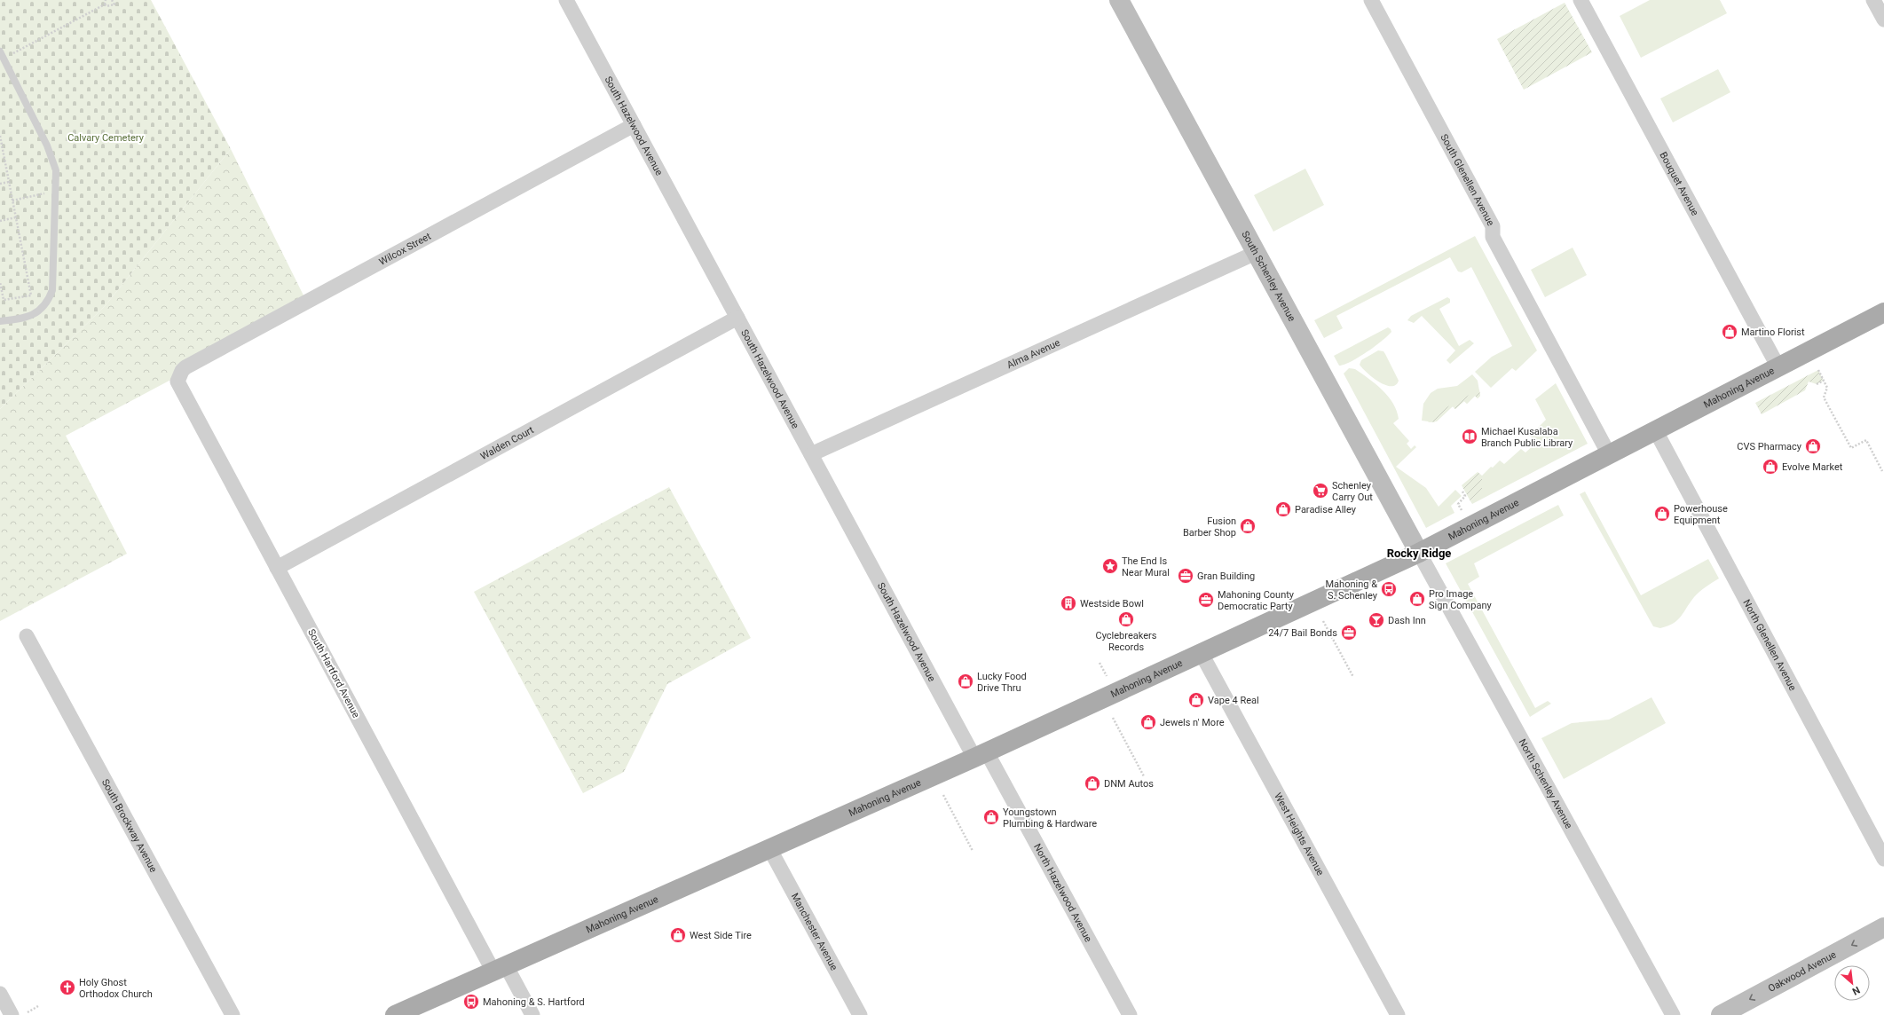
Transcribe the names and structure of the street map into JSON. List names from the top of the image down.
{
  "streets": {
    "main road": ["Mahoning Avenue"],
    "street": [
      "South Hazelwood Avenue",
      "South Glenellen Avenue",
      "Bouquet Avenue",
      "Wilcox Street",
      "South Schenley Avenue",
      "Alma Avenue",
      "Walden Court",
      "North Glenellen Avenue",
      "South Hartford Avenue",
      "North Schenley Avenue",
      "South Brockway Avenue",
      "West Heights Avenue",
      "North Hazelwood Avenue",
      "Manchester Avenue",
      "Oakwood Avenue"
    ]
  },
  "crossings": [
    ["South Hazelwood Avenue", "Wilcox Street"],
    ["South Hazelwood Avenue", "Alma Avenue"],
    ["South Hazelwood Avenue", "Mahoning Avenue"],
    ["South Hazelwood Avenue", "Walden Court"],
    ["South Hazelwood Avenue", "North Hazelwood Avenue"],
    ["South Glenellen Avenue", "Mahoning Avenue"],
    ["Bouquet Avenue", "Mahoning Avenue"],
    ["Wilcox Street", "South Hartford Avenue"],
    ["South Schenley Avenue", "Alma Avenue"],
    ["South Schenley Avenue", "Mahoning Avenue"],
    ["South Schenley Avenue", "North Schenley Avenue"],
    ["Mahoning Avenue", "North Glenellen Avenue"],
    ["Mahoning Avenue", "South Hartford Avenue"],
    ["Mahoning Avenue", "North Schenley Avenue"],
    ["Mahoning Avenue", "West Heights Avenue"],
    ["Mahoning Avenue", "North Hazelwood Avenue"],
    ["Mahoning Avenue", "Manchester Avenue"],
    ["Walden Court", "South Hartford Avenue"]
  ],
  "one_way": ["Oakwood Avenue"],
  "districts": ["Rocky Ridge"],
  "parks": ["Calvary Cemetery"],
  "places": {
    "shop": [
      "Martino Florist",
      "CVS Pharmacy",
      "Evolve Market",
      "Paradise Alley",
      "Powerhouse Equipment",
      "Fusion Barber Shop",
      "Pro Image Sign Company",
      "Cyclebreakers Records",
      "Lucky Food Drive Thru",
      "Vape 4 Real",
      "Jewels n' More",
      "DNM Autos",
      "Youngstown Plumbing & Hardware",
      "West Side Tire"
    ],
    "library": ["Michael Kusalaba Branch Public Library"],
    "supermarket": ["Schenley Carry Out"],
    "place": ["The End Is Near Mural"],
    "office": ["Gran Building", "Mahoning County Democratic Party", "24/7 Bail Bonds"],
    "bus stop": ["Mahoning & S. Schenley", "Mahoning & S. Hartford"],
    "building": ["Westside Bowl"],
    "bar": ["Dash Inn"],
    "church": ["Holy Ghost Orthodox Church"]
  },
  "north": "bottom right"
}
